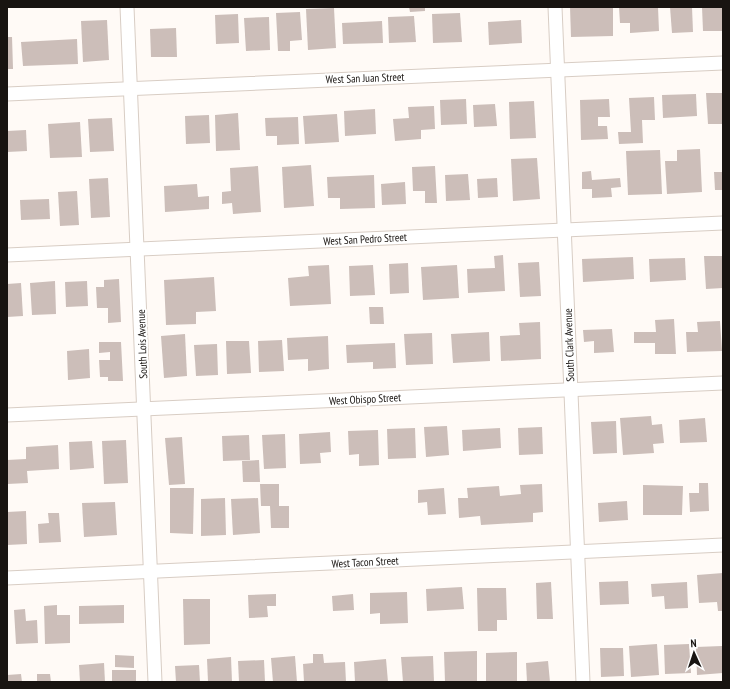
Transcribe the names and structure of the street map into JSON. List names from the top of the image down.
{
  "streets": {
    "street": [
      "West San Juan Street",
      "West San Pedro Street",
      "South Lois Avenue",
      "South Clark Avenue",
      "West Obispo Street",
      "West Tacon Street"
    ]
  },
  "crossings": [
    ["West San Juan Street", "South Lois Avenue"],
    ["West San Juan Street", "South Clark Avenue"],
    ["West San Pedro Street", "South Lois Avenue"],
    ["West San Pedro Street", "South Clark Avenue"],
    ["South Lois Avenue", "West Obispo Street"],
    ["South Lois Avenue", "West Tacon Street"],
    ["South Clark Avenue", "West Obispo Street"],
    ["South Clark Avenue", "West Tacon Street"]
  ],
  "north": "top"
}
